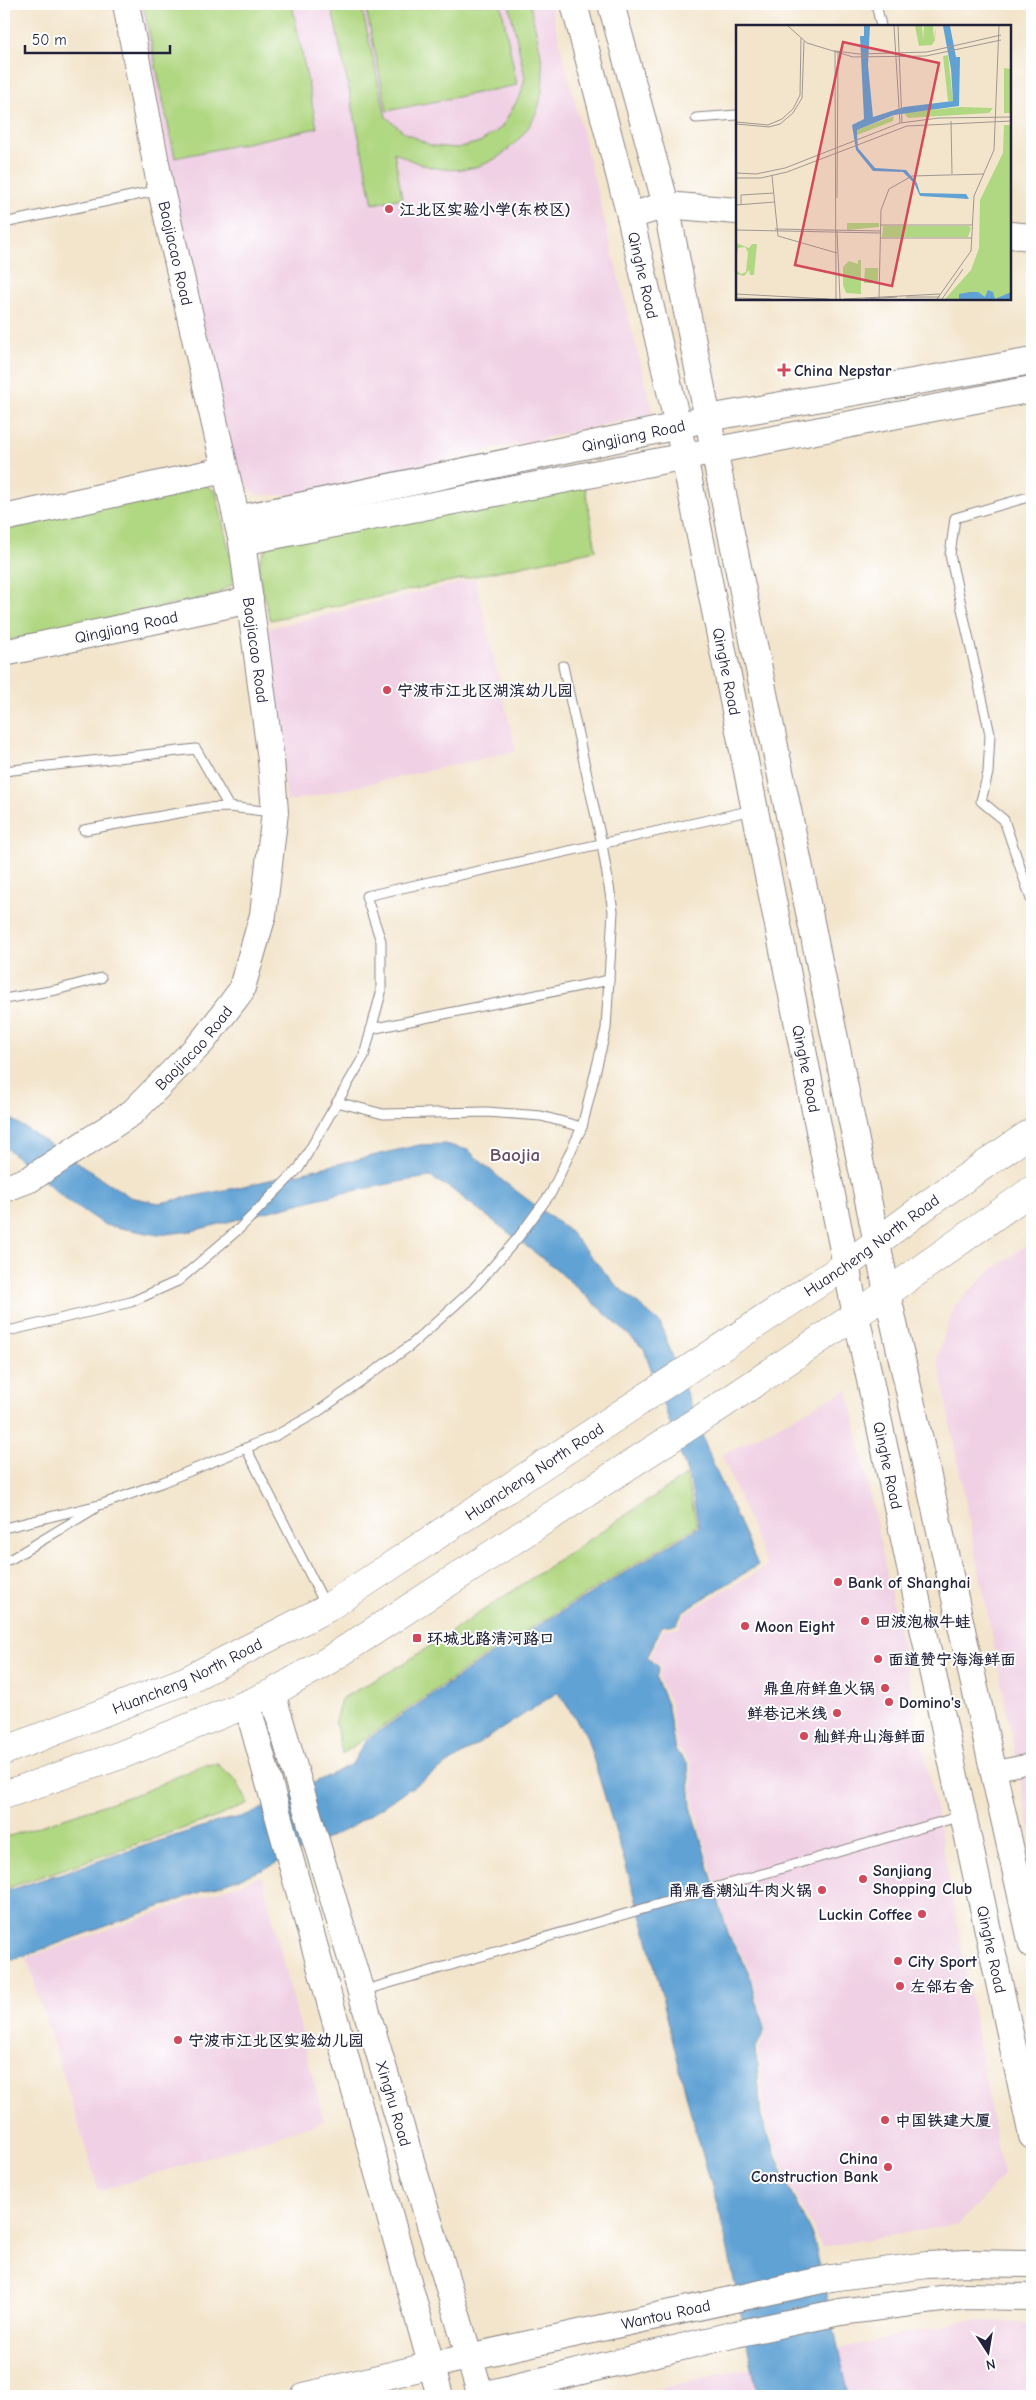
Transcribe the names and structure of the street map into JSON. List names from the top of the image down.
{
  "streets": {
    "main road": [
      "Baojiacao Road",
      "Qinghe Road",
      "Qingjiang Road",
      "Huancheng North Road",
      "Xinghu Road",
      "Wantou Road"
    ]
  },
  "crossings": [
    ["Baojiacao Road", "Qingjiang Road"],
    ["Qinghe Road", "Qingjiang Road"],
    ["Qinghe Road", "Huancheng North Road"],
    ["Xinghu Road", "Wantou Road"]
  ],
  "districts": ["Baojia"],
  "places": {
    "other": [
      "江北区实验小学(东校区)",
      "宁波市江北区湖滨幼儿园",
      "Bank of Shanghai",
      "田波泡椒牛蛙",
      "Moon Eight",
      "面道赞宁海海鲜面",
      "鼎鱼府鲜鱼火锅",
      "Domino's",
      "鲜巷记米线",
      "舢鲜舟山海鲜面",
      "Sanjiang Shopping Club",
      "甬鼎香潮汕牛肉火锅",
      "Luckin Coffee",
      "City Sport",
      "左邻右舍",
      "宁波市江北区实验幼儿园",
      "中国铁建大厦",
      "China Construction Bank"
    ],
    "health": ["China Nepstar"],
    "transit": ["环城北路清河路口"]
  },
  "scale_bar": "50 m",
  "north": "bottom"
}
